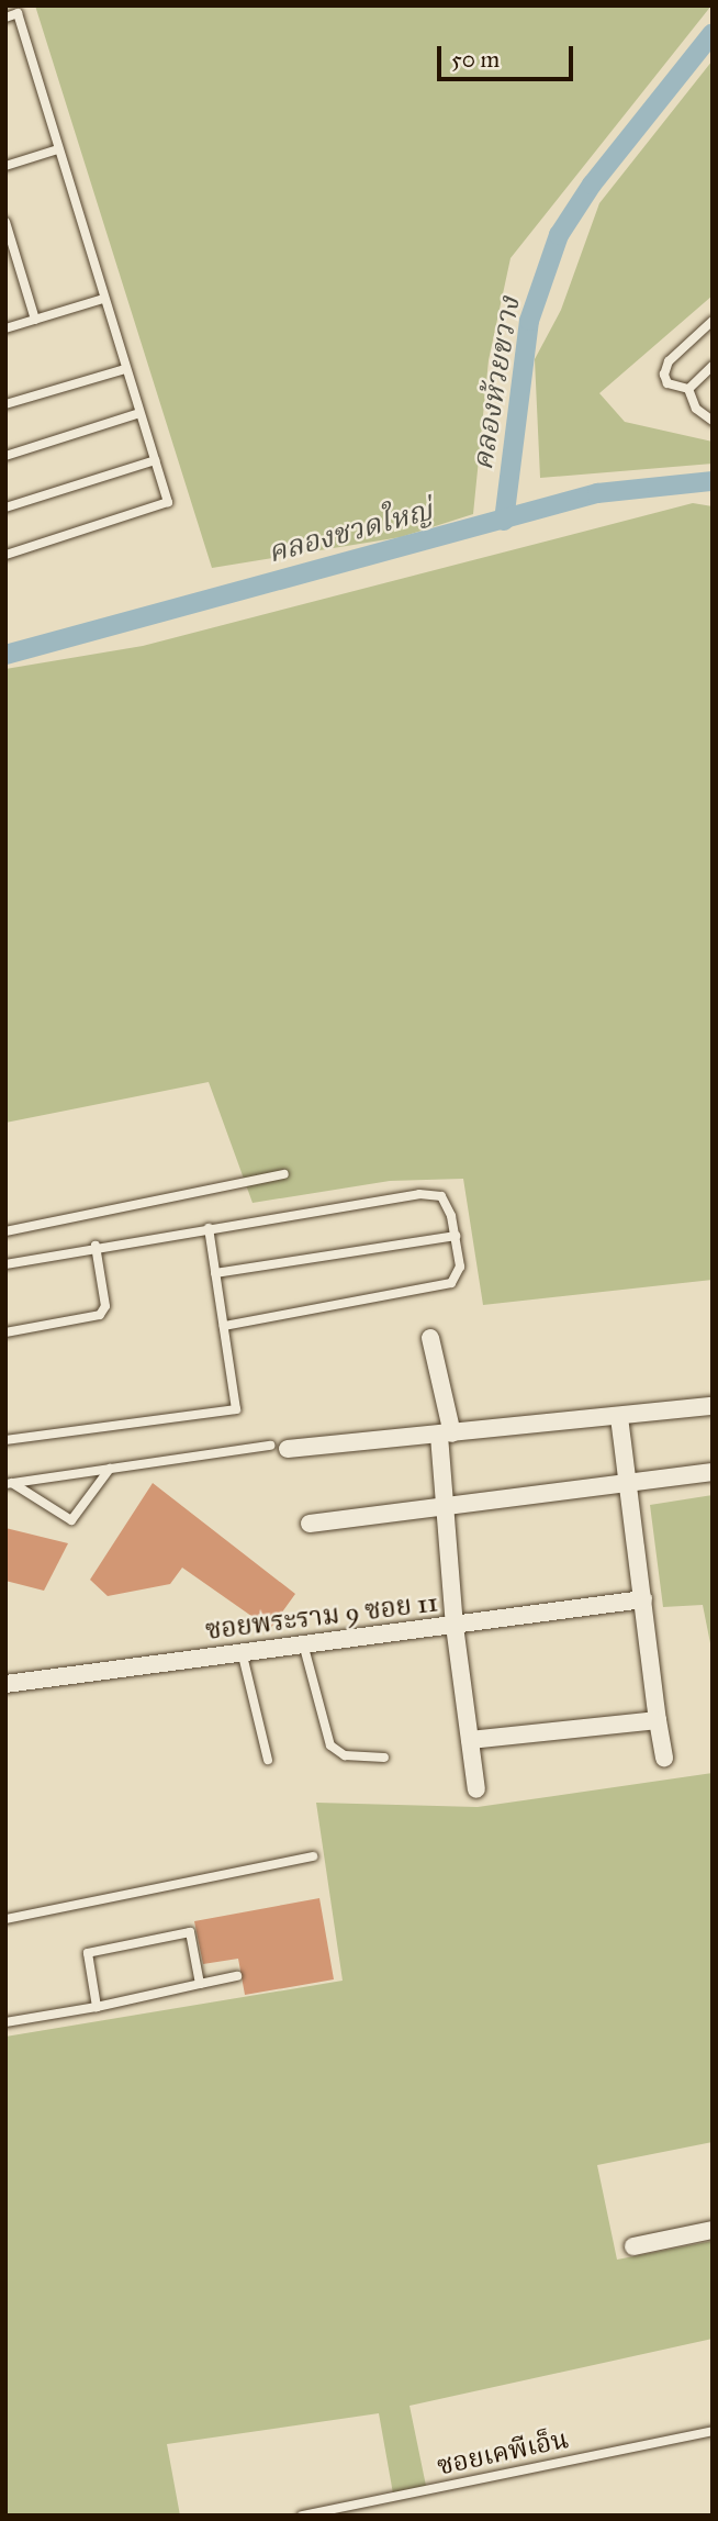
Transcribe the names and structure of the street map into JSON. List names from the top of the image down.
{
  "streets": {
    "street": ["ซอยพระราม 9 ซอย 11"],
    "lane": ["ซอยเคพีเอ็น"]
  },
  "water": ["คลองห้วยขวาง", "คลองชวดใหญ่"],
  "scale_bar": "50 m"
}
